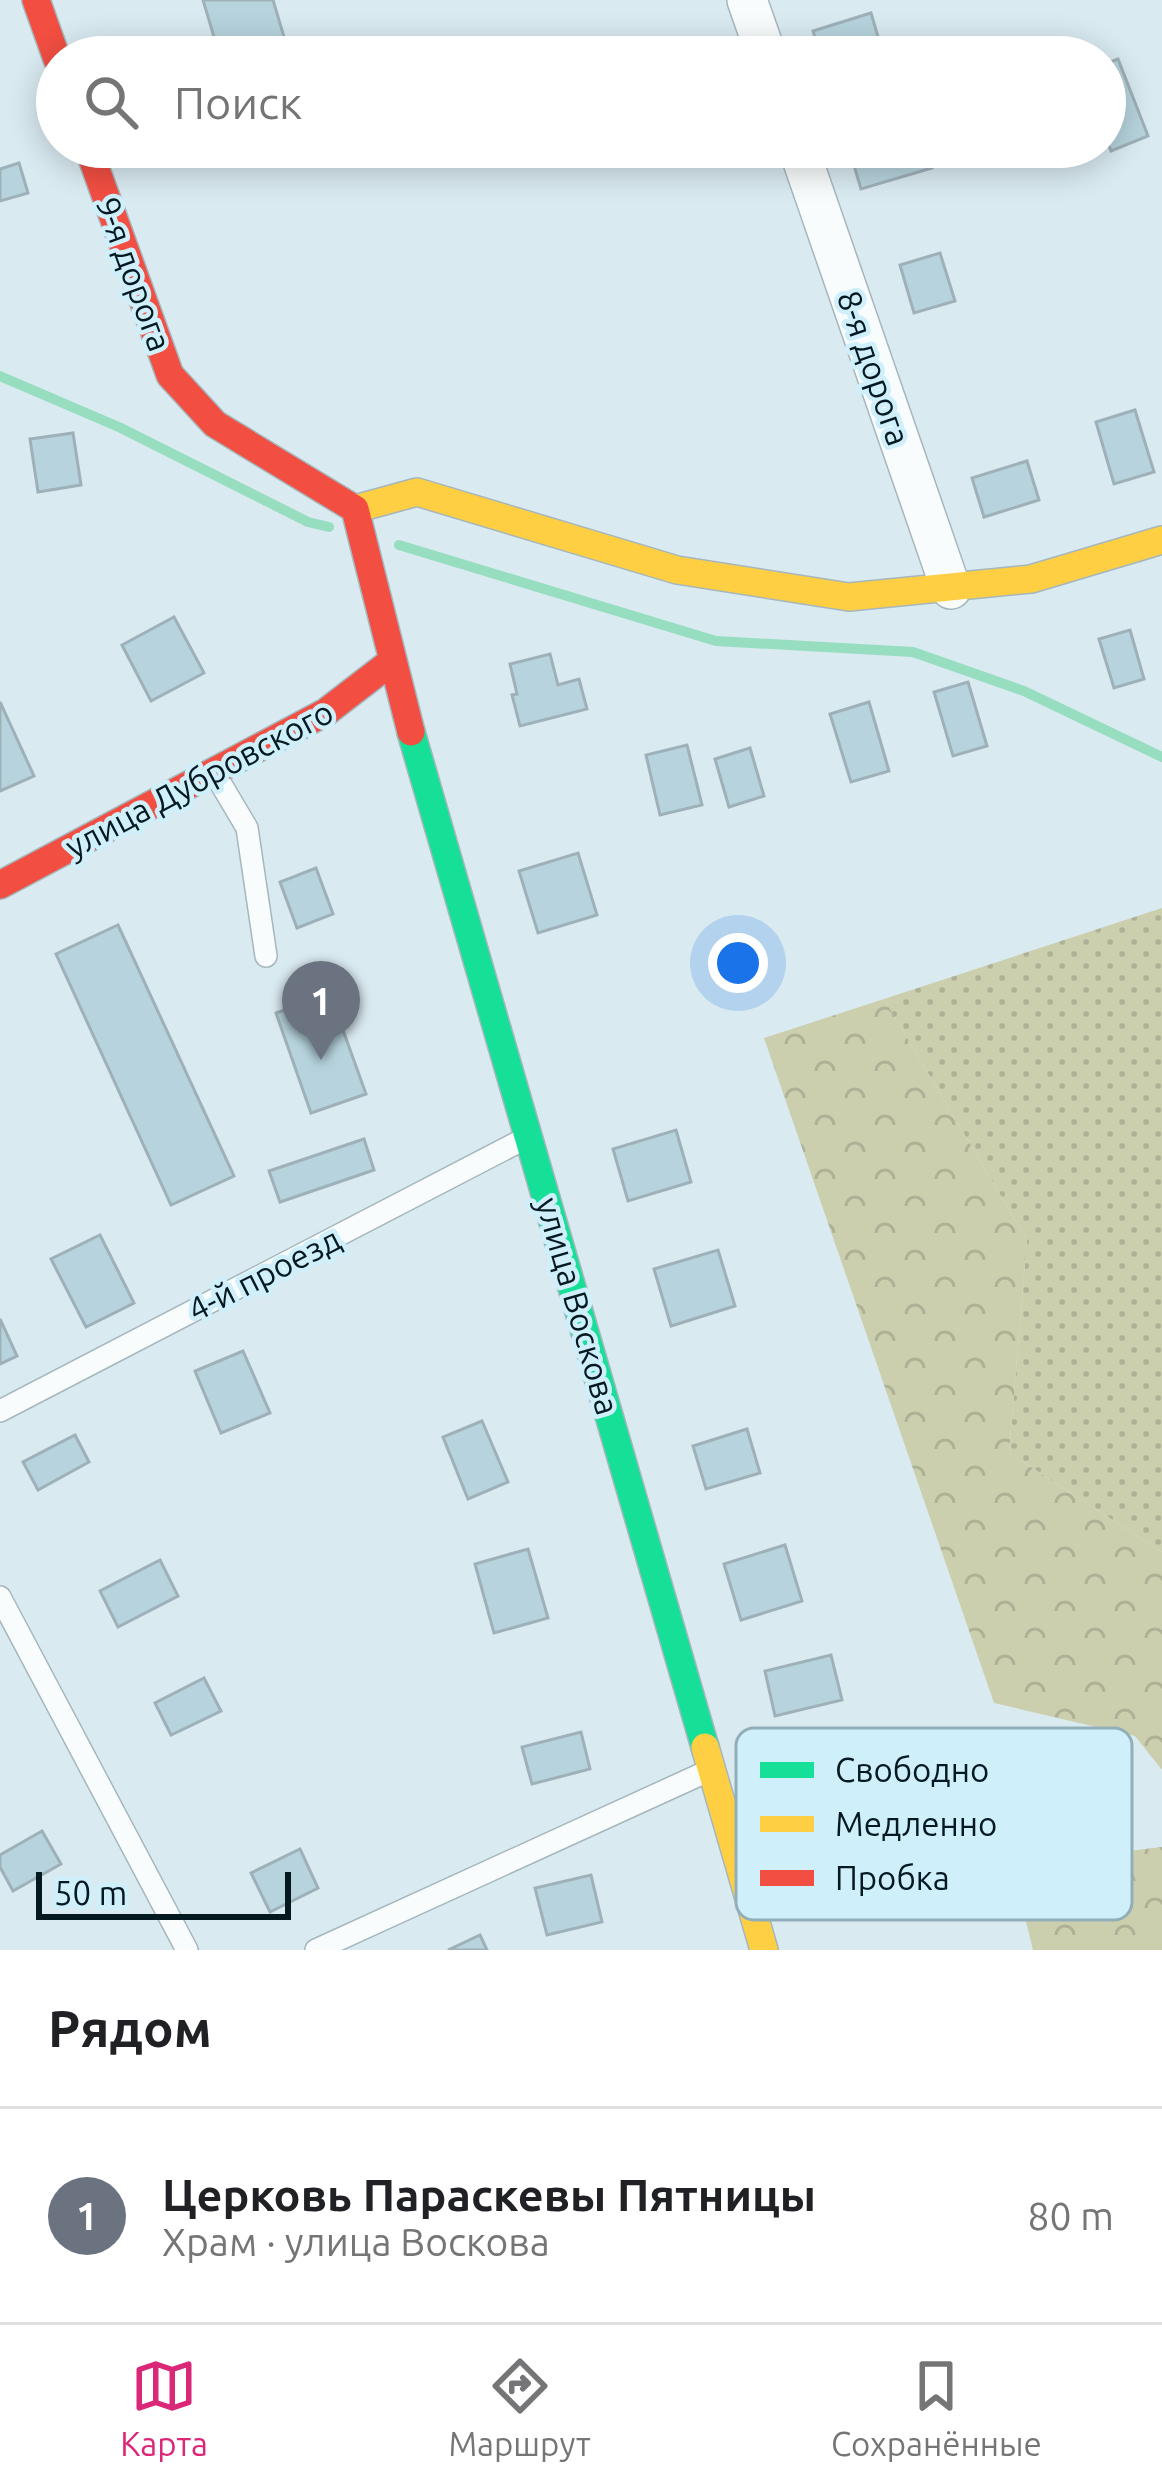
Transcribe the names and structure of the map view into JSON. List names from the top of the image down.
{
  "streets": {
    "street": [
      "9-я дорога",
      "8-я дорога",
      "улица Дубровского",
      "улица Воскова"
    ],
    "lane": ["4-й проезд"]
  },
  "crossings": [
    ["улица Дубровского", "улица Воскова"],
    ["4-й проезд", "улица Воскова"]
  ],
  "legend": ["Свободно", "Медленно", "Пробка"],
  "scale_bar": "50 m",
  "page": {
    "search": "Поиск",
    "pins": "1",
    "scale": "50 m",
    "heading": "Рядом",
    "list": [
      {
        "mark": "1",
        "name": "Церковь Параскевы Пятницы",
        "note": "Храм · улица Воскова",
        "value": "80 m"
      }
    ],
    "nav": ["Карта", "Маршрут", "Сохранённые"]
  }
}
